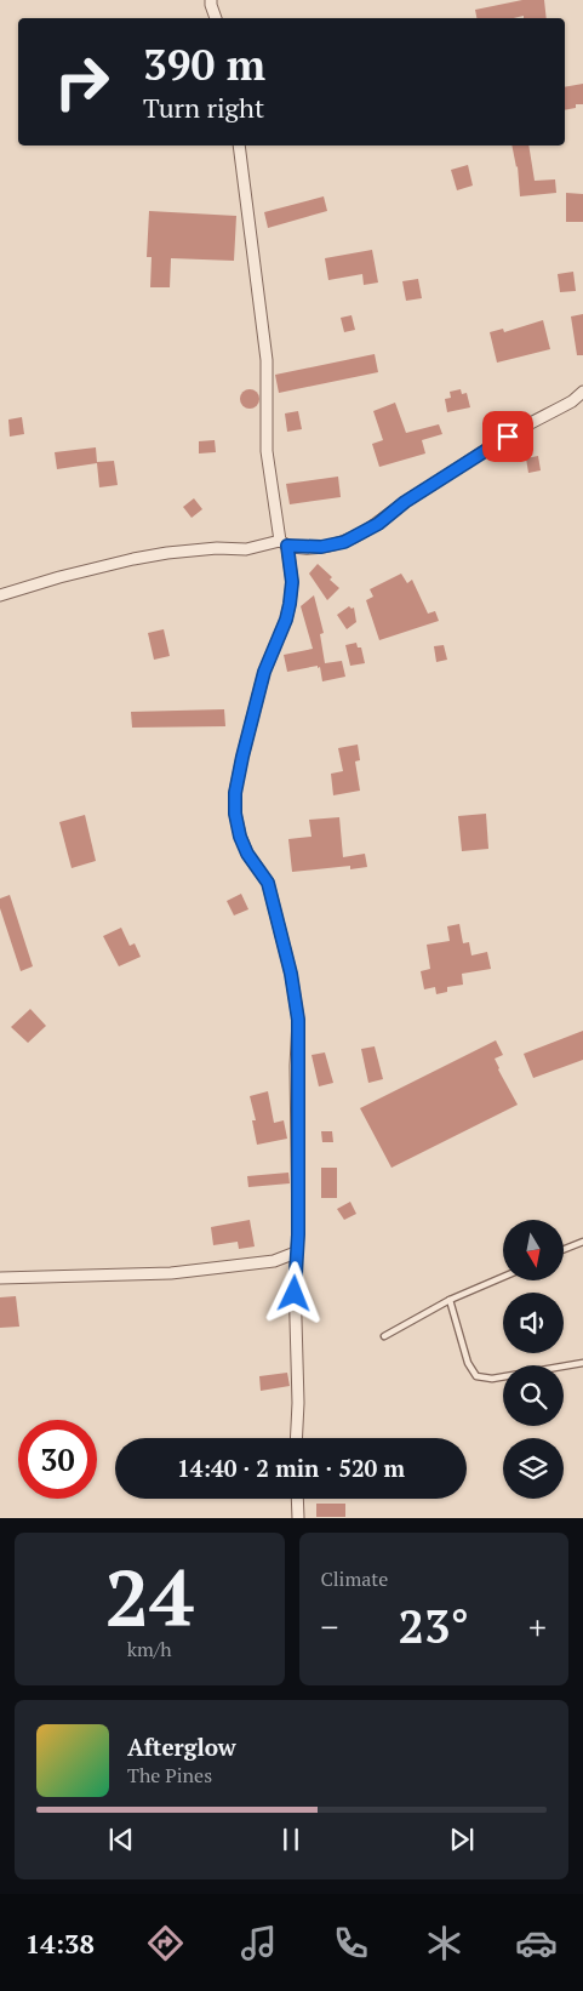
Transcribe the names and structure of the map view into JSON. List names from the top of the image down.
{
  "north": "bottom",
  "page": {
    "turn": ["390 m", "Turn right"],
    "limit": "30",
    "trip": "14:40 · 2 min · 520 m",
    "tile": [
      ["24", "km/h"],
      "Climate"
    ],
    "heat": ["−", "23°", "+"],
    "song": ["Afterglow", "The Pines"],
    "tabs": "14:38"
  }
}
